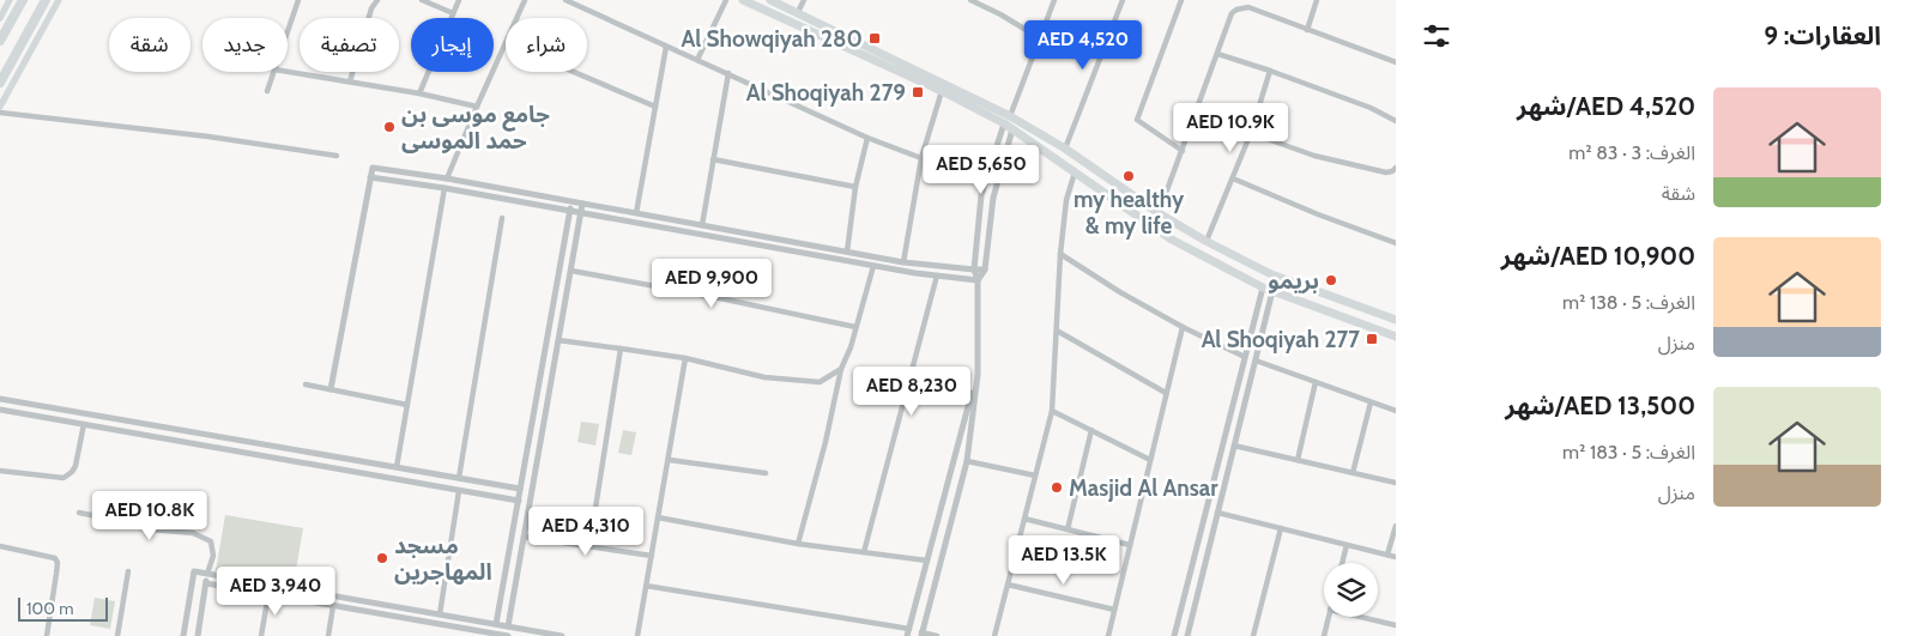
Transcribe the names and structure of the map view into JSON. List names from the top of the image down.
{
  "places": {
    "transit": ["Al Showqiyah 280", "Al Shoqiyah 279", "Al Shoqiyah 277"],
    "other": [
      "جامع موسى بن حمد الموسى",
      "my healthy & my life",
      "بريمو",
      "Masjid Al Ansar",
      "مسجد المهاجرين"
    ]
  },
  "scale_bar": "100 m",
  "page": {
    "heading": "العقارات: 9",
    "chip": [
      "شراء",
      "إيجار",
      "تصفية",
      "جديد",
      "شقة"
    ],
    "price": [
      "AED 4,520",
      "AED 10.9K",
      "AED 5,650",
      "AED 9,900",
      "AED 8,230",
      "AED 10.8K",
      "AED 4,310",
      "AED 13.5K",
      "AED 3,940"
    ],
    "list": [
      {
        "name": "AED 4,520/شهر",
        "note": "الغرف: 3 · 83 m² · شقة"
      },
      {
        "name": "AED 10,900/شهر",
        "note": "الغرف: 5 · 138 m² · منزل"
      },
      {
        "name": "AED 13,500/شهر",
        "note": "الغرف: 5 · 183 m² · منزل"
      }
    ],
    "scale": "100 m"
  }
}
